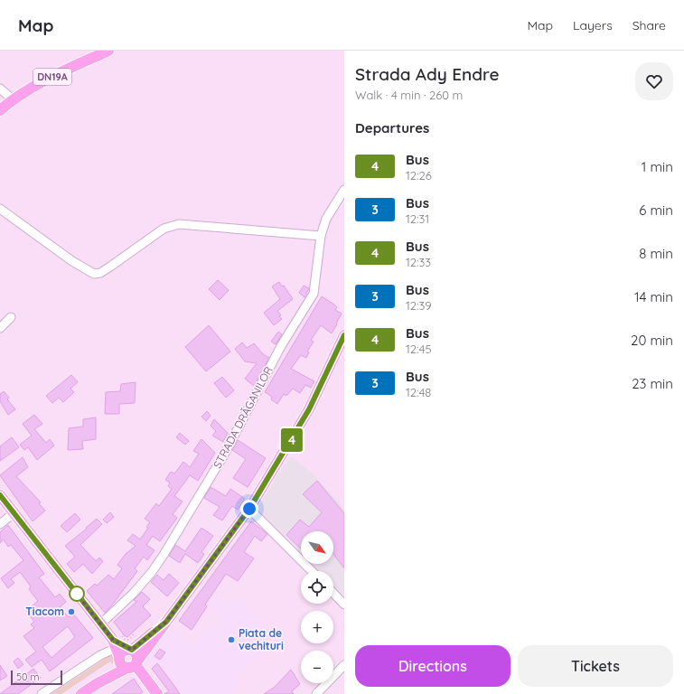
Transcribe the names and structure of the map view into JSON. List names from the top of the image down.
{
  "streets": {
    "main road": ["DN19A"],
    "street": ["STRADA DRĂGANILOR"]
  },
  "places": ["Tiacom", "Piata de vechituri"],
  "lines": ["bus line 4"],
  "scale_bar": "50 m",
  "north": "bottom right",
  "page": {
    "header": "Map",
    "nav": ["Map", "Layers", "Share"],
    "on_map": "4",
    "heading": [
      ["Strada Ady Endre", "Walk · 4 min · 260 m"],
      "Departures"
    ],
    "list": [
      {
        "mark": "4",
        "name": "Bus",
        "note": "12:26",
        "value": "1 min"
      },
      {
        "mark": "3",
        "name": "Bus",
        "note": "12:31",
        "value": "6 min"
      },
      {
        "mark": "4",
        "name": "Bus",
        "note": "12:33",
        "value": "8 min"
      },
      {
        "mark": "3",
        "name": "Bus",
        "note": "12:39",
        "value": "14 min"
      },
      {
        "mark": "4",
        "name": "Bus",
        "note": "12:45",
        "value": "20 min"
      },
      {
        "mark": "3",
        "name": "Bus",
        "note": "12:48",
        "value": "23 min"
      }
    ],
    "map_buttons": ["+", "−"],
    "buttons": ["Directions", "Tickets"],
    "scale": "50 m"
  }
}
